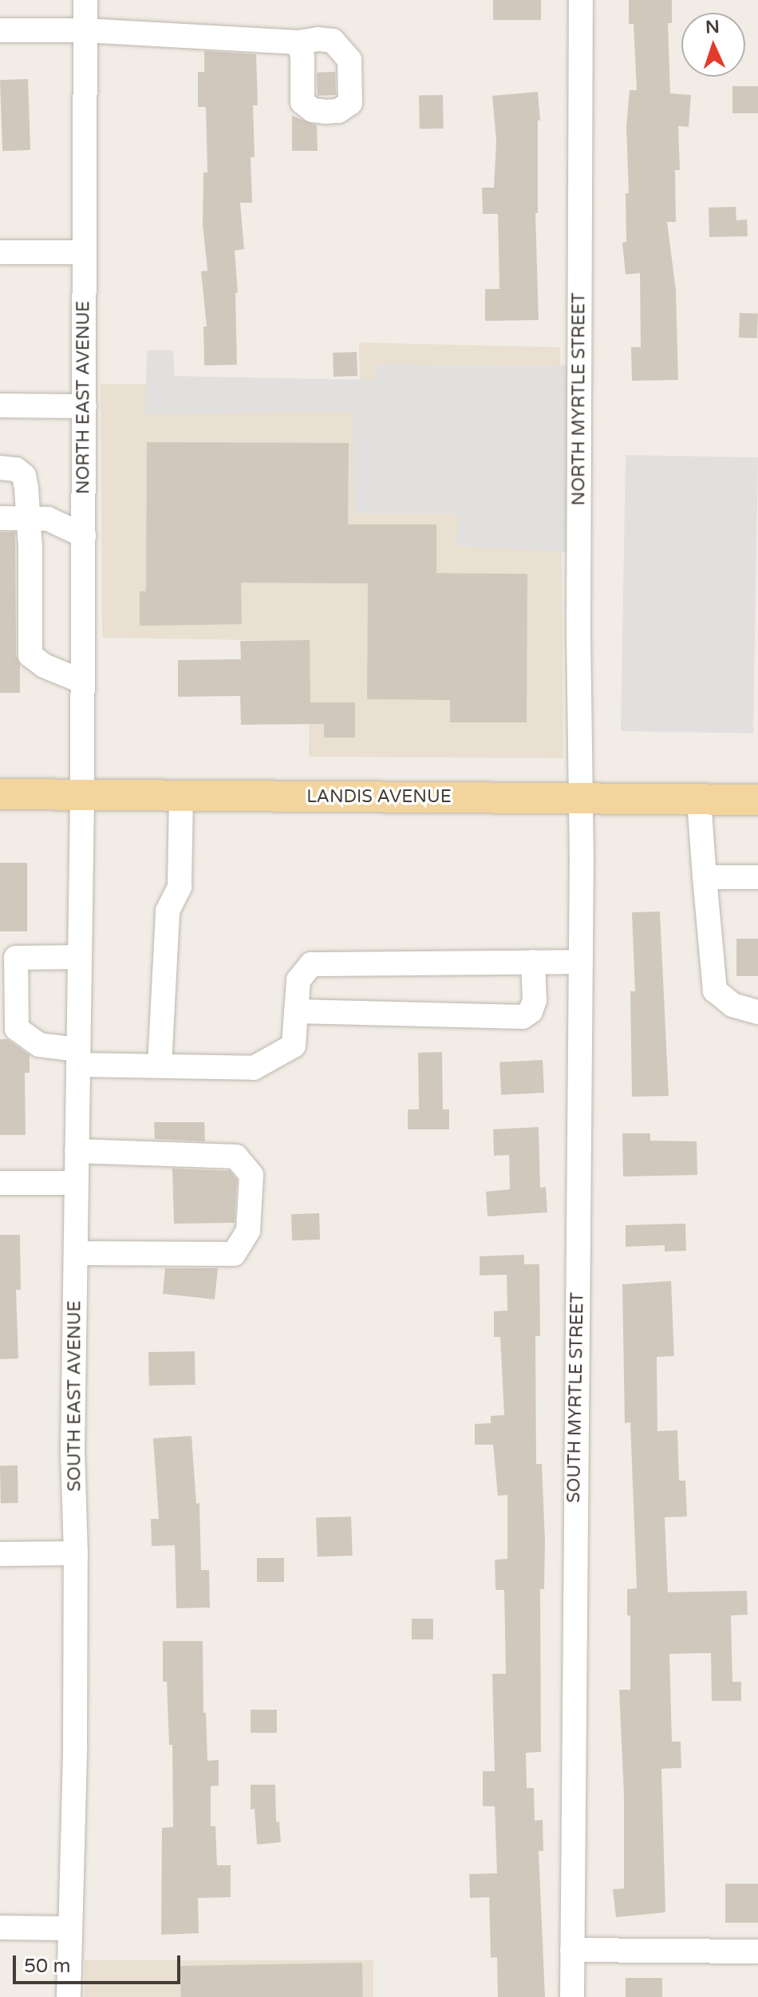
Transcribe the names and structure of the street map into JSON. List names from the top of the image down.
{
  "streets": {
    "main road": ["LANDIS AVENUE"],
    "street": [
      "NORTH EAST AVENUE",
      "NORTH MYRTLE STREET",
      "SOUTH EAST AVENUE",
      "SOUTH MYRTLE STREET"
    ]
  },
  "crossings": [
    ["NORTH EAST AVENUE", "LANDIS AVENUE"],
    ["NORTH EAST AVENUE", "SOUTH EAST AVENUE"],
    ["NORTH MYRTLE STREET", "LANDIS AVENUE"],
    ["NORTH MYRTLE STREET", "SOUTH MYRTLE STREET"],
    ["LANDIS AVENUE", "SOUTH EAST AVENUE"],
    ["LANDIS AVENUE", "SOUTH MYRTLE STREET"]
  ],
  "scale_bar": "50 m",
  "north": "top"
}
